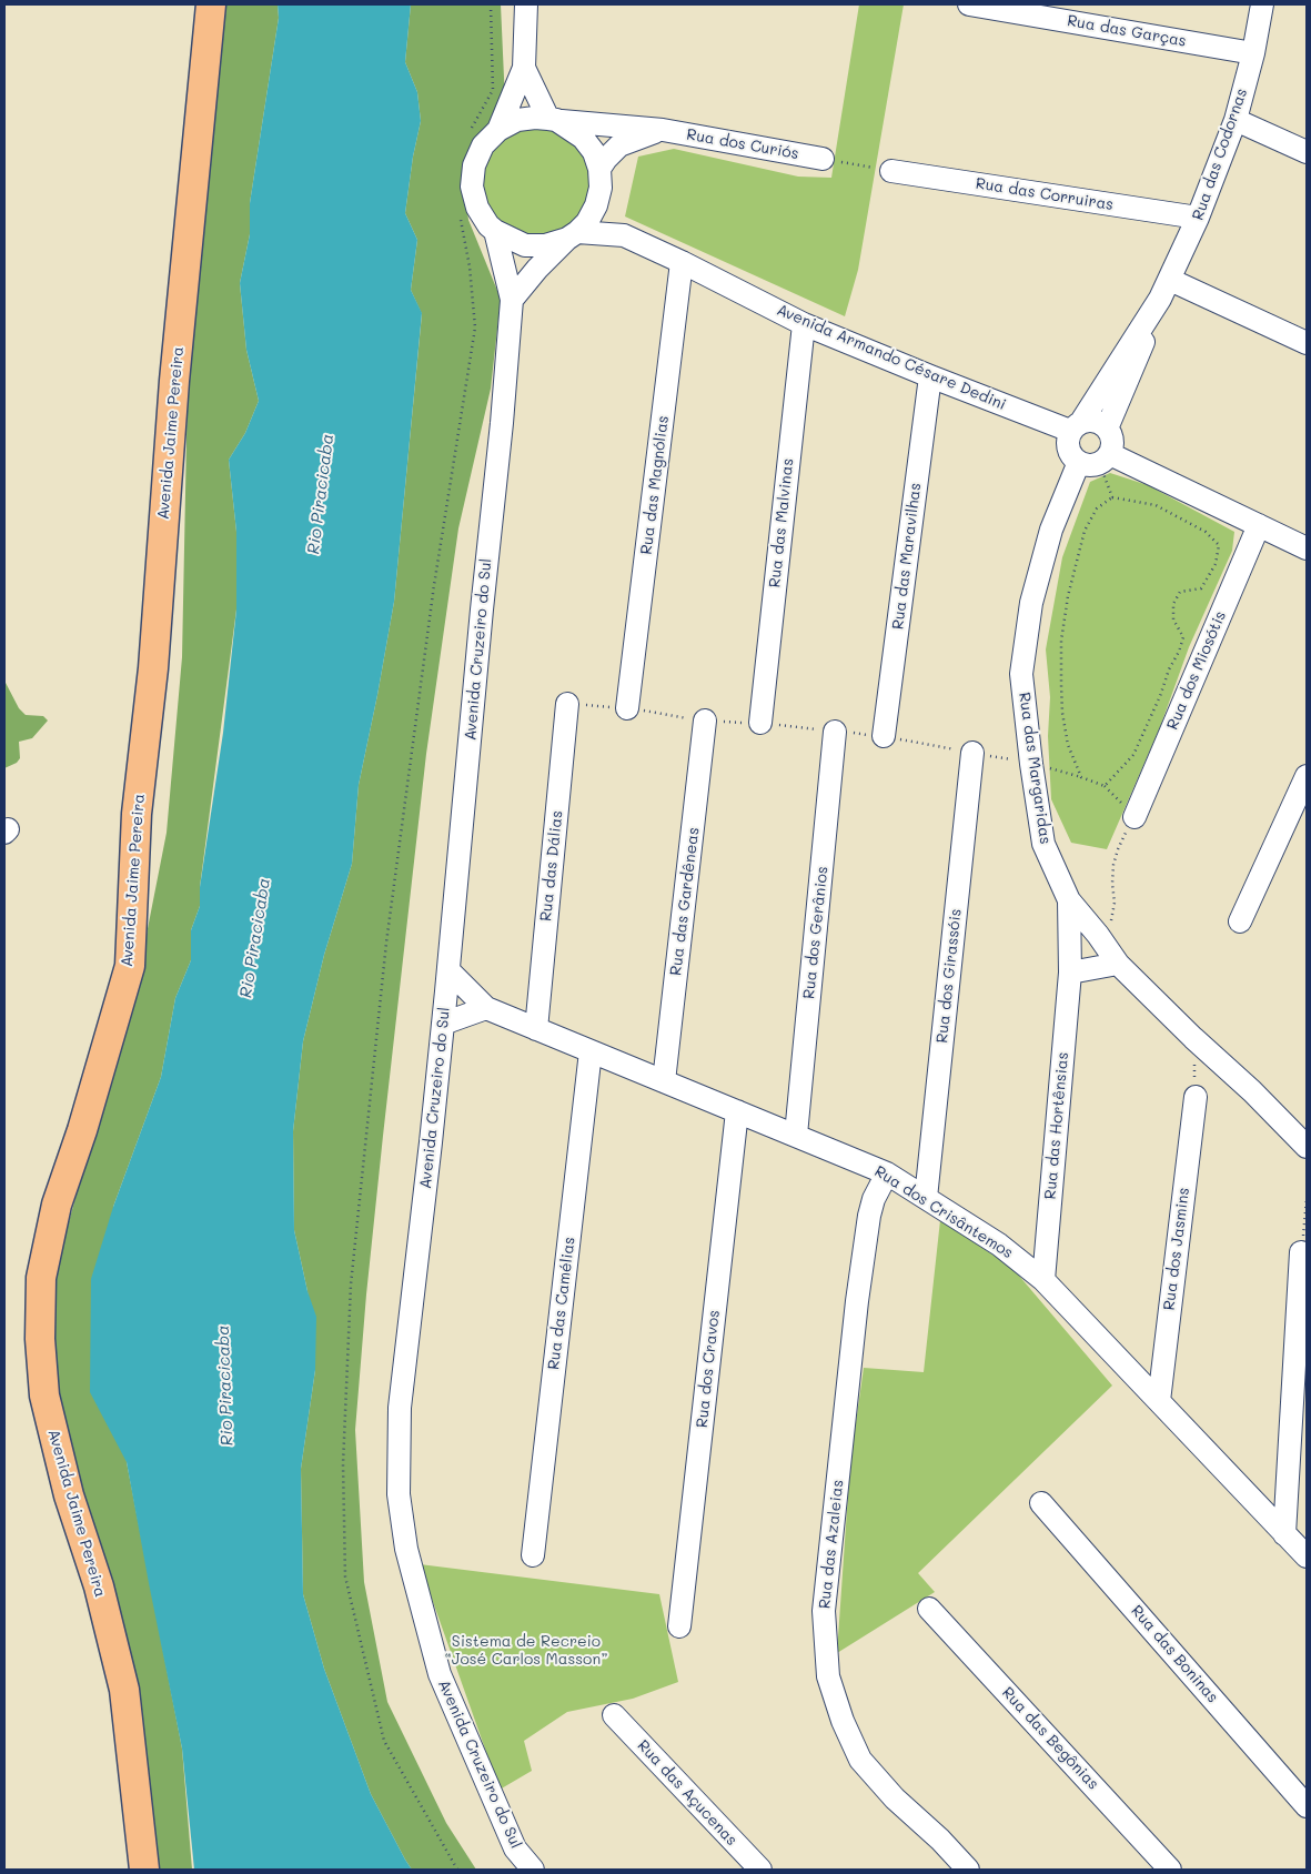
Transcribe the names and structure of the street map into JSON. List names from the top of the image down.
{
  "streets": {
    "main road": ["Avenida Jaime Pereira"],
    "street": [
      "Rua das Garças",
      "Rua dos Curiós",
      "Rua das Codornas",
      "Rua das Corruiras",
      "Avenida Armando Césare Dedini",
      "Rua das Magnólias",
      "Rua das Malvinas",
      "Rua das Maravilhas",
      "Avenida Cruzeiro do Sul",
      "Rua dos Miosótis",
      "Rua das Margaridas",
      "Rua das Dálias",
      "Rua das Gardêneas",
      "Rua dos Gerânios",
      "Rua dos Girassóis",
      "Rua das Hortênsias",
      "Rua dos Crisântemos",
      "Rua dos Jasmins",
      "Rua das Camélias",
      "Rua dos Cravos",
      "Rua das Azaleias",
      "Rua das Boninas",
      "Rua das Begônias",
      "Rua das Açucenas"
    ]
  },
  "crossings": [
    ["Rua das Garças", "Rua das Codornas"],
    ["Rua dos Curiós", "Avenida Armando Césare Dedini"],
    ["Rua dos Curiós", "Avenida Cruzeiro do Sul"],
    ["Rua das Codornas", "Rua das Corruiras"],
    ["Rua das Codornas", "Avenida Armando Césare Dedini"],
    ["Rua das Codornas", "Rua das Margaridas"],
    ["Avenida Armando Césare Dedini", "Rua das Magnólias"],
    ["Avenida Armando Césare Dedini", "Rua das Malvinas"],
    ["Avenida Armando Césare Dedini", "Rua das Maravilhas"],
    ["Avenida Armando Césare Dedini", "Avenida Cruzeiro do Sul"],
    ["Avenida Armando Césare Dedini", "Rua das Margaridas"],
    ["Avenida Cruzeiro do Sul", "Rua dos Crisântemos"],
    ["Rua das Margaridas", "Rua das Hortênsias"],
    ["Rua das Dálias", "Rua dos Crisântemos"],
    ["Rua das Gardêneas", "Rua dos Crisântemos"],
    ["Rua dos Gerânios", "Rua dos Crisântemos"],
    ["Rua dos Girassóis", "Rua dos Crisântemos"],
    ["Rua das Hortênsias", "Rua dos Crisântemos"],
    ["Rua dos Crisântemos", "Rua dos Jasmins"],
    ["Rua dos Crisântemos", "Rua das Camélias"],
    ["Rua dos Crisântemos", "Rua dos Cravos"],
    ["Rua dos Crisântemos", "Rua das Azaleias"]
  ],
  "water": ["Rio Piracicaba"],
  "parks": ["Sistema de Recreio “José Carlos Masson”"]
}
